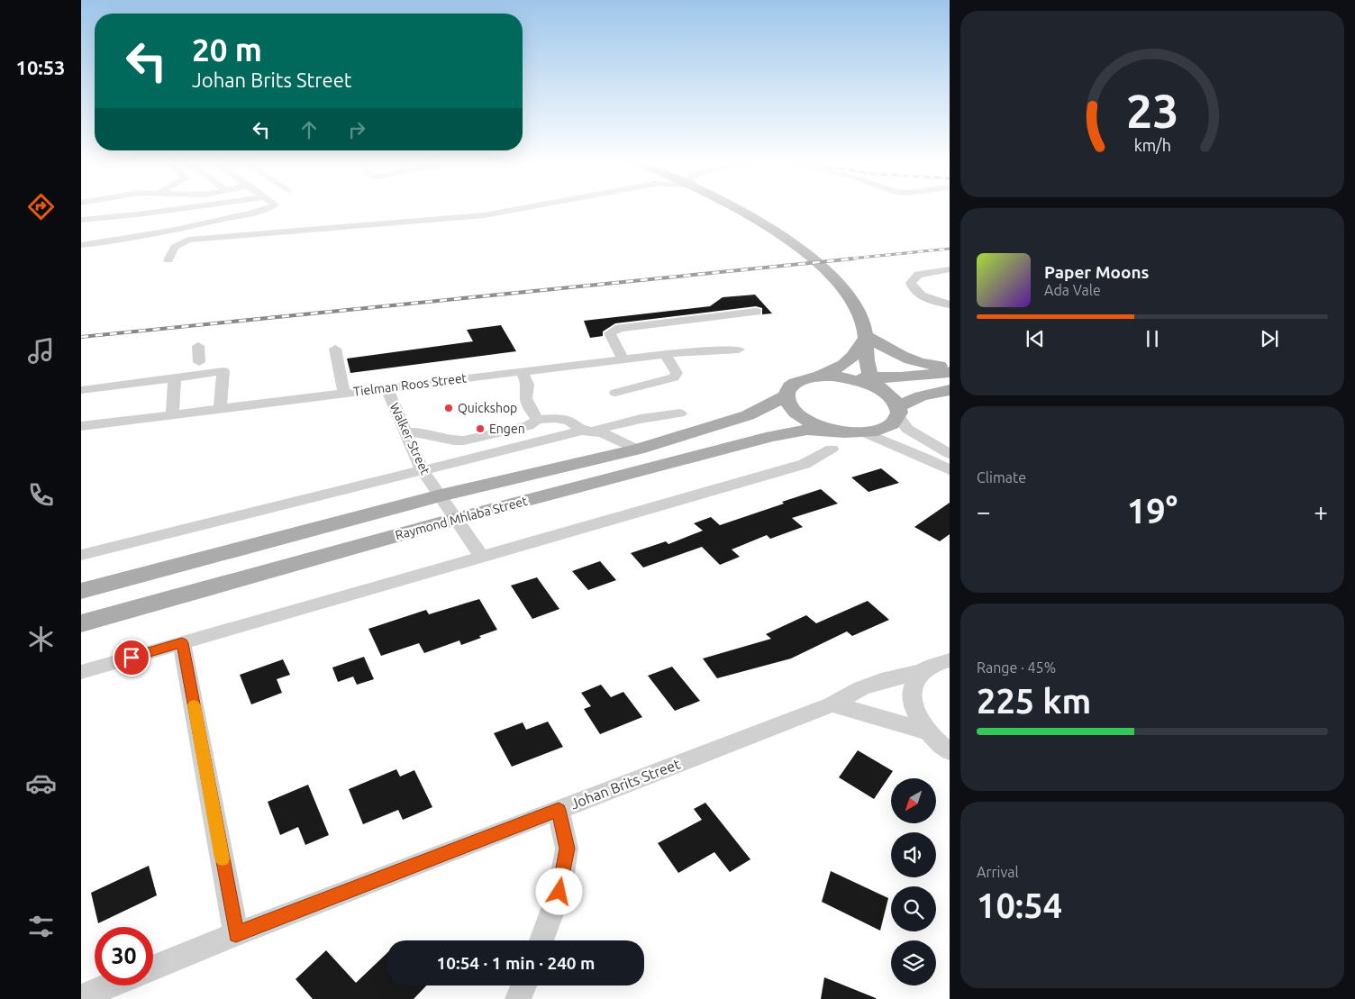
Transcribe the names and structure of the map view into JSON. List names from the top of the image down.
{
  "streets": {
    "main road": ["Raymond Mhlaba Street"],
    "street": ["Tielman Roos Street", "Walker Street", "Johan Brits Street"]
  },
  "crossings": [
    ["Tielman Roos Street", "Walker Street"],
    ["Walker Street", "Raymond Mhlaba Street"]
  ],
  "places": ["Quickshop", "Engen"],
  "north": "bottom left",
  "page": {
    "tabs": "10:53",
    "turn": ["20 m", "Johan Brits Street"],
    "song": ["Paper Moons", "Ada Vale"],
    "tile": [
      "Climate",
      ["Range · 45%", "225 km"],
      ["Arrival", "10:54"]
    ],
    "heat": ["−", "19°", "+"],
    "limit": "30",
    "trip": "10:54 · 1 min · 240 m",
    "gauge": ["23", "km/h"]
  }
}
